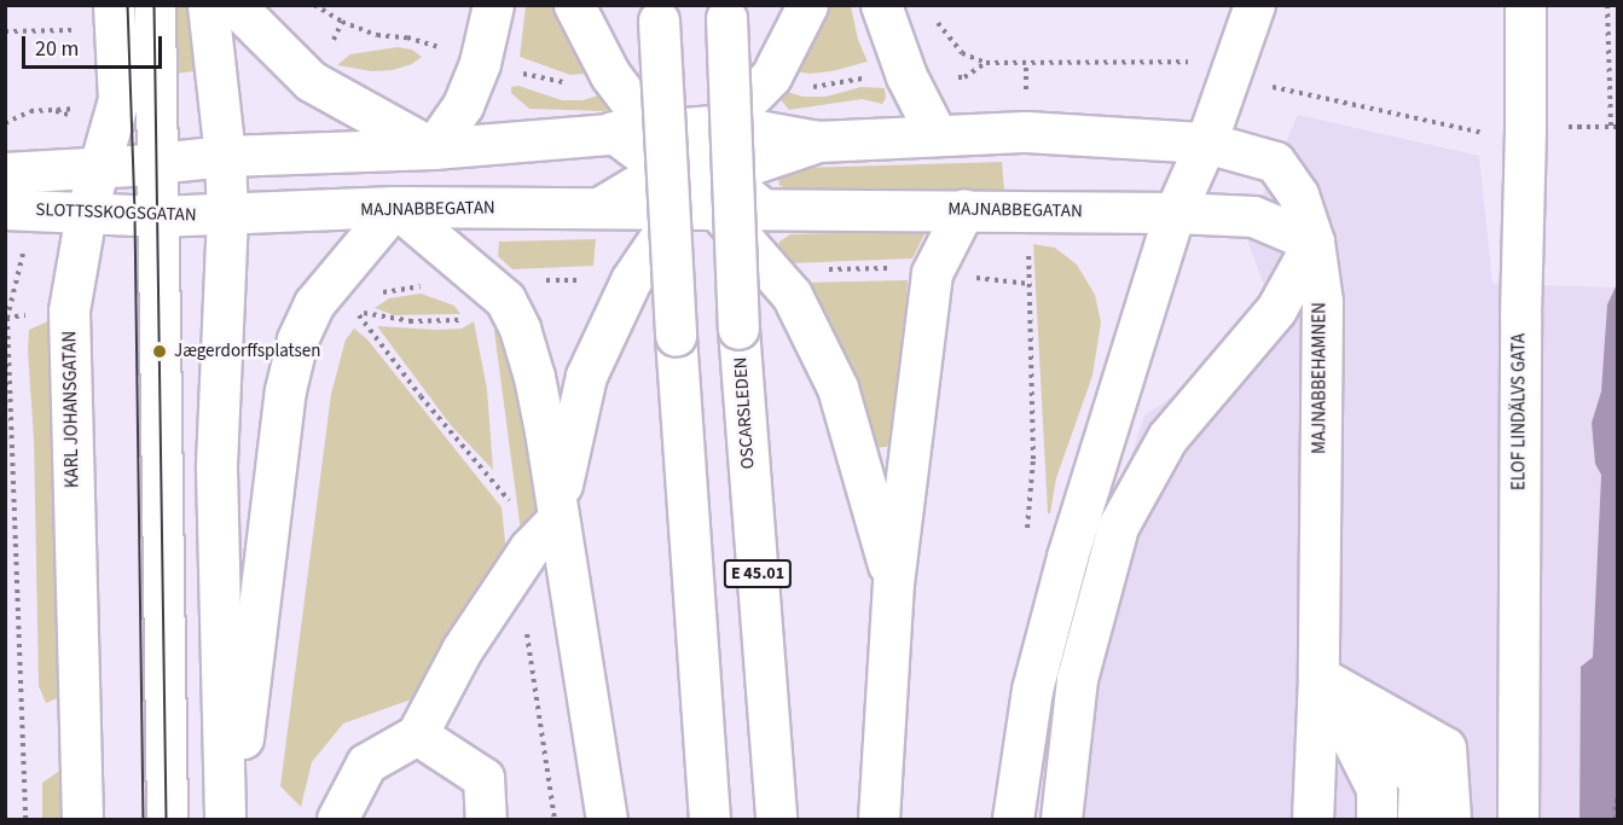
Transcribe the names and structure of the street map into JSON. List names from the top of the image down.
{
  "streets": {
    "main road": [
      "MAJNABBEGATAN",
      "SLOTTSSKOGSGATAN",
      "MAJNABBEHAMNEN",
      "KARL JOHANSGATAN",
      "ELOF LINDÄLVS GATA",
      "OSCARSLEDEN",
      "E 45.01"
    ]
  },
  "crossings": [
    ["MAJNABBEGATAN", "SLOTTSSKOGSGATAN"],
    ["MAJNABBEGATAN", "MAJNABBEHAMNEN"],
    ["SLOTTSSKOGSGATAN", "KARL JOHANSGATAN"]
  ],
  "places": ["Jægerdorffsplatsen"],
  "scale_bar": "20 m"
}
